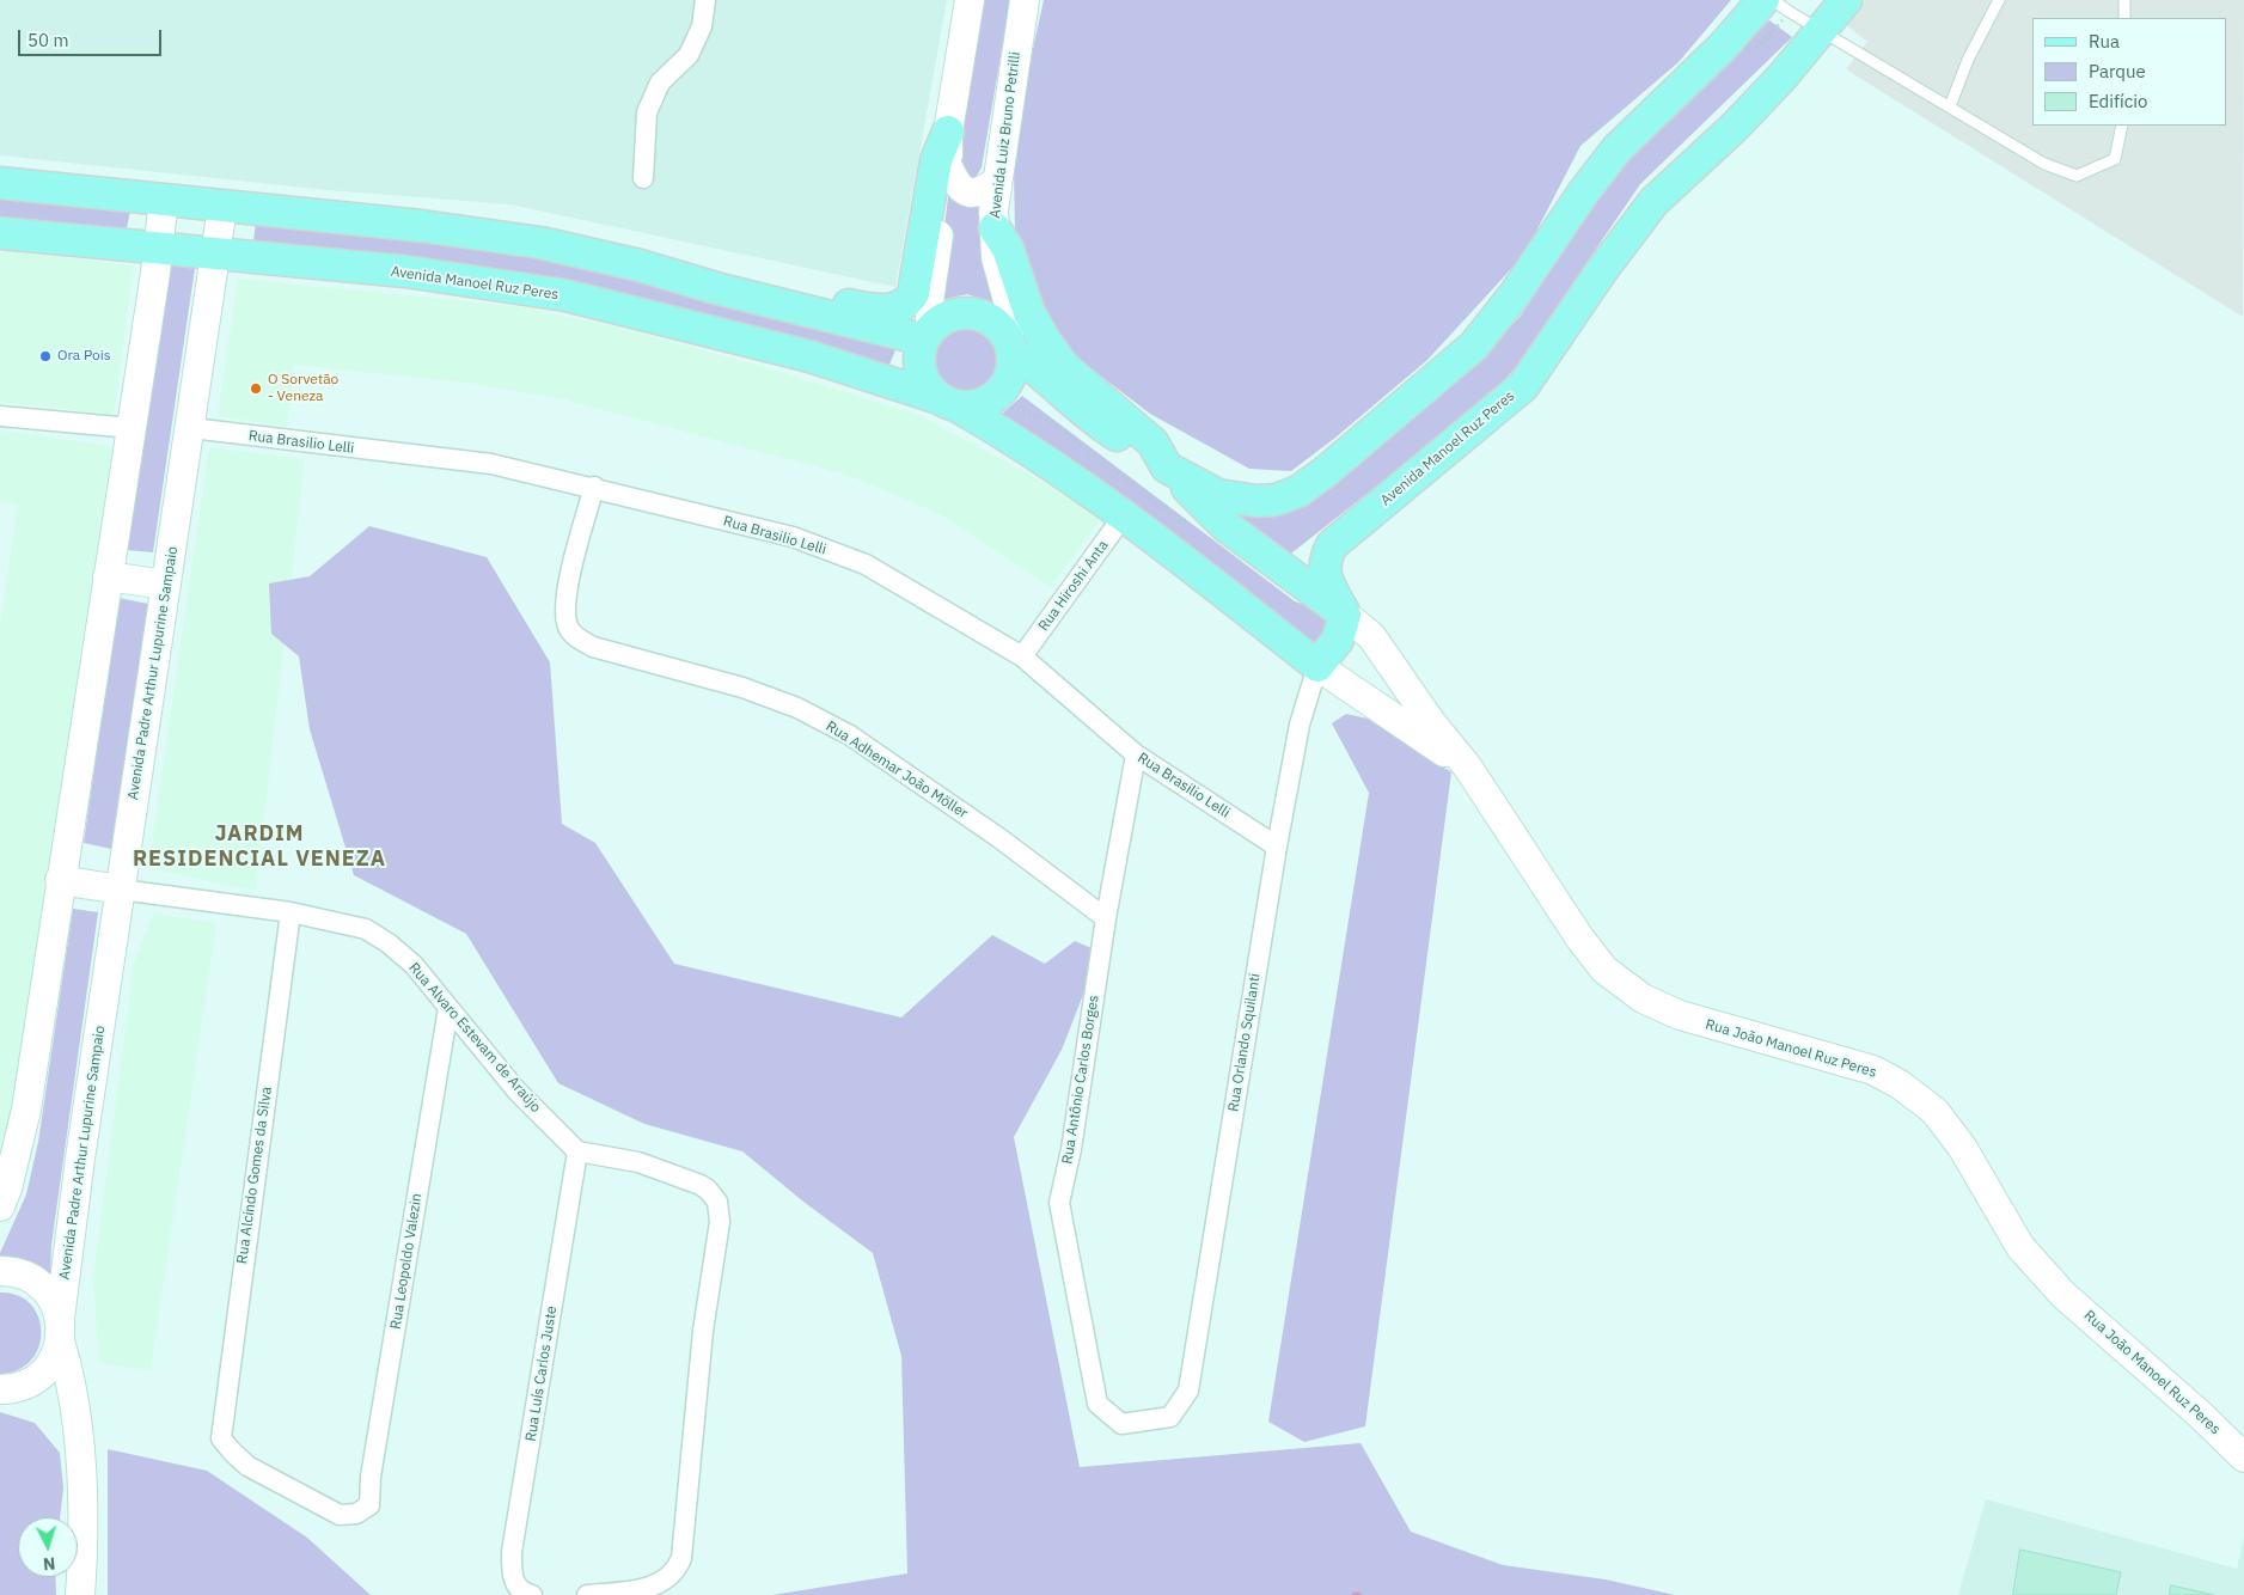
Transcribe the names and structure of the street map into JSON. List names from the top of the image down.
{
  "streets": {
    "main road": [
      "Avenida Luiz Bruno Petrilli",
      "Avenida Manoel Ruz Peres",
      "Avenida Padre Arthur Lupurine Sampaio",
      "Rua João Manoel Ruz Peres"
    ],
    "street": [
      "Rua Brasilio Lelli",
      "Rua Hiroshi Anta",
      "Rua Adhemar João Möller",
      "Rua Alvaro Estevam de Araújo",
      "Rua Orlando Squilanti",
      "Rua Antônio Carlos Borges",
      "Rua Alcindo Gomes da Silva",
      "Rua Leopoldo Valezin",
      "Rua Luís Carlos Juste"
    ]
  },
  "crossings": [
    ["Avenida Luiz Bruno Petrilli", "Avenida Manoel Ruz Peres"],
    ["Avenida Manoel Ruz Peres", "Rua Hiroshi Anta"],
    ["Avenida Manoel Ruz Peres", "Avenida Padre Arthur Lupurine Sampaio"],
    ["Avenida Manoel Ruz Peres", "Rua Orlando Squilanti"],
    ["Avenida Manoel Ruz Peres", "Rua João Manoel Ruz Peres"],
    ["Rua Brasilio Lelli", "Rua Hiroshi Anta"],
    ["Rua Brasilio Lelli", "Avenida Padre Arthur Lupurine Sampaio"],
    ["Rua Brasilio Lelli", "Rua Adhemar João Möller"],
    ["Rua Brasilio Lelli", "Rua Orlando Squilanti"],
    ["Rua Brasilio Lelli", "Rua Antônio Carlos Borges"],
    ["Avenida Padre Arthur Lupurine Sampaio", "Rua Alvaro Estevam de Araújo"],
    ["Rua Adhemar João Möller", "Rua Antônio Carlos Borges"],
    ["Rua Alvaro Estevam de Araújo", "Rua Alcindo Gomes da Silva"],
    ["Rua Alvaro Estevam de Araújo", "Rua Leopoldo Valezin"],
    ["Rua Alvaro Estevam de Araújo", "Rua Luís Carlos Juste"],
    ["Rua Orlando Squilanti", "Rua João Manoel Ruz Peres"],
    ["Rua Orlando Squilanti", "Rua Antônio Carlos Borges"],
    ["Rua Alcindo Gomes da Silva", "Rua Leopoldo Valezin"]
  ],
  "districts": ["JARDIM RESIDENCIAL VENEZA"],
  "places": ["Ora Pois", "O Sorvetão - Veneza"],
  "legend": ["Rua", "Parque", "Edifício"],
  "scale_bar": "50 m",
  "north": "bottom"
}
